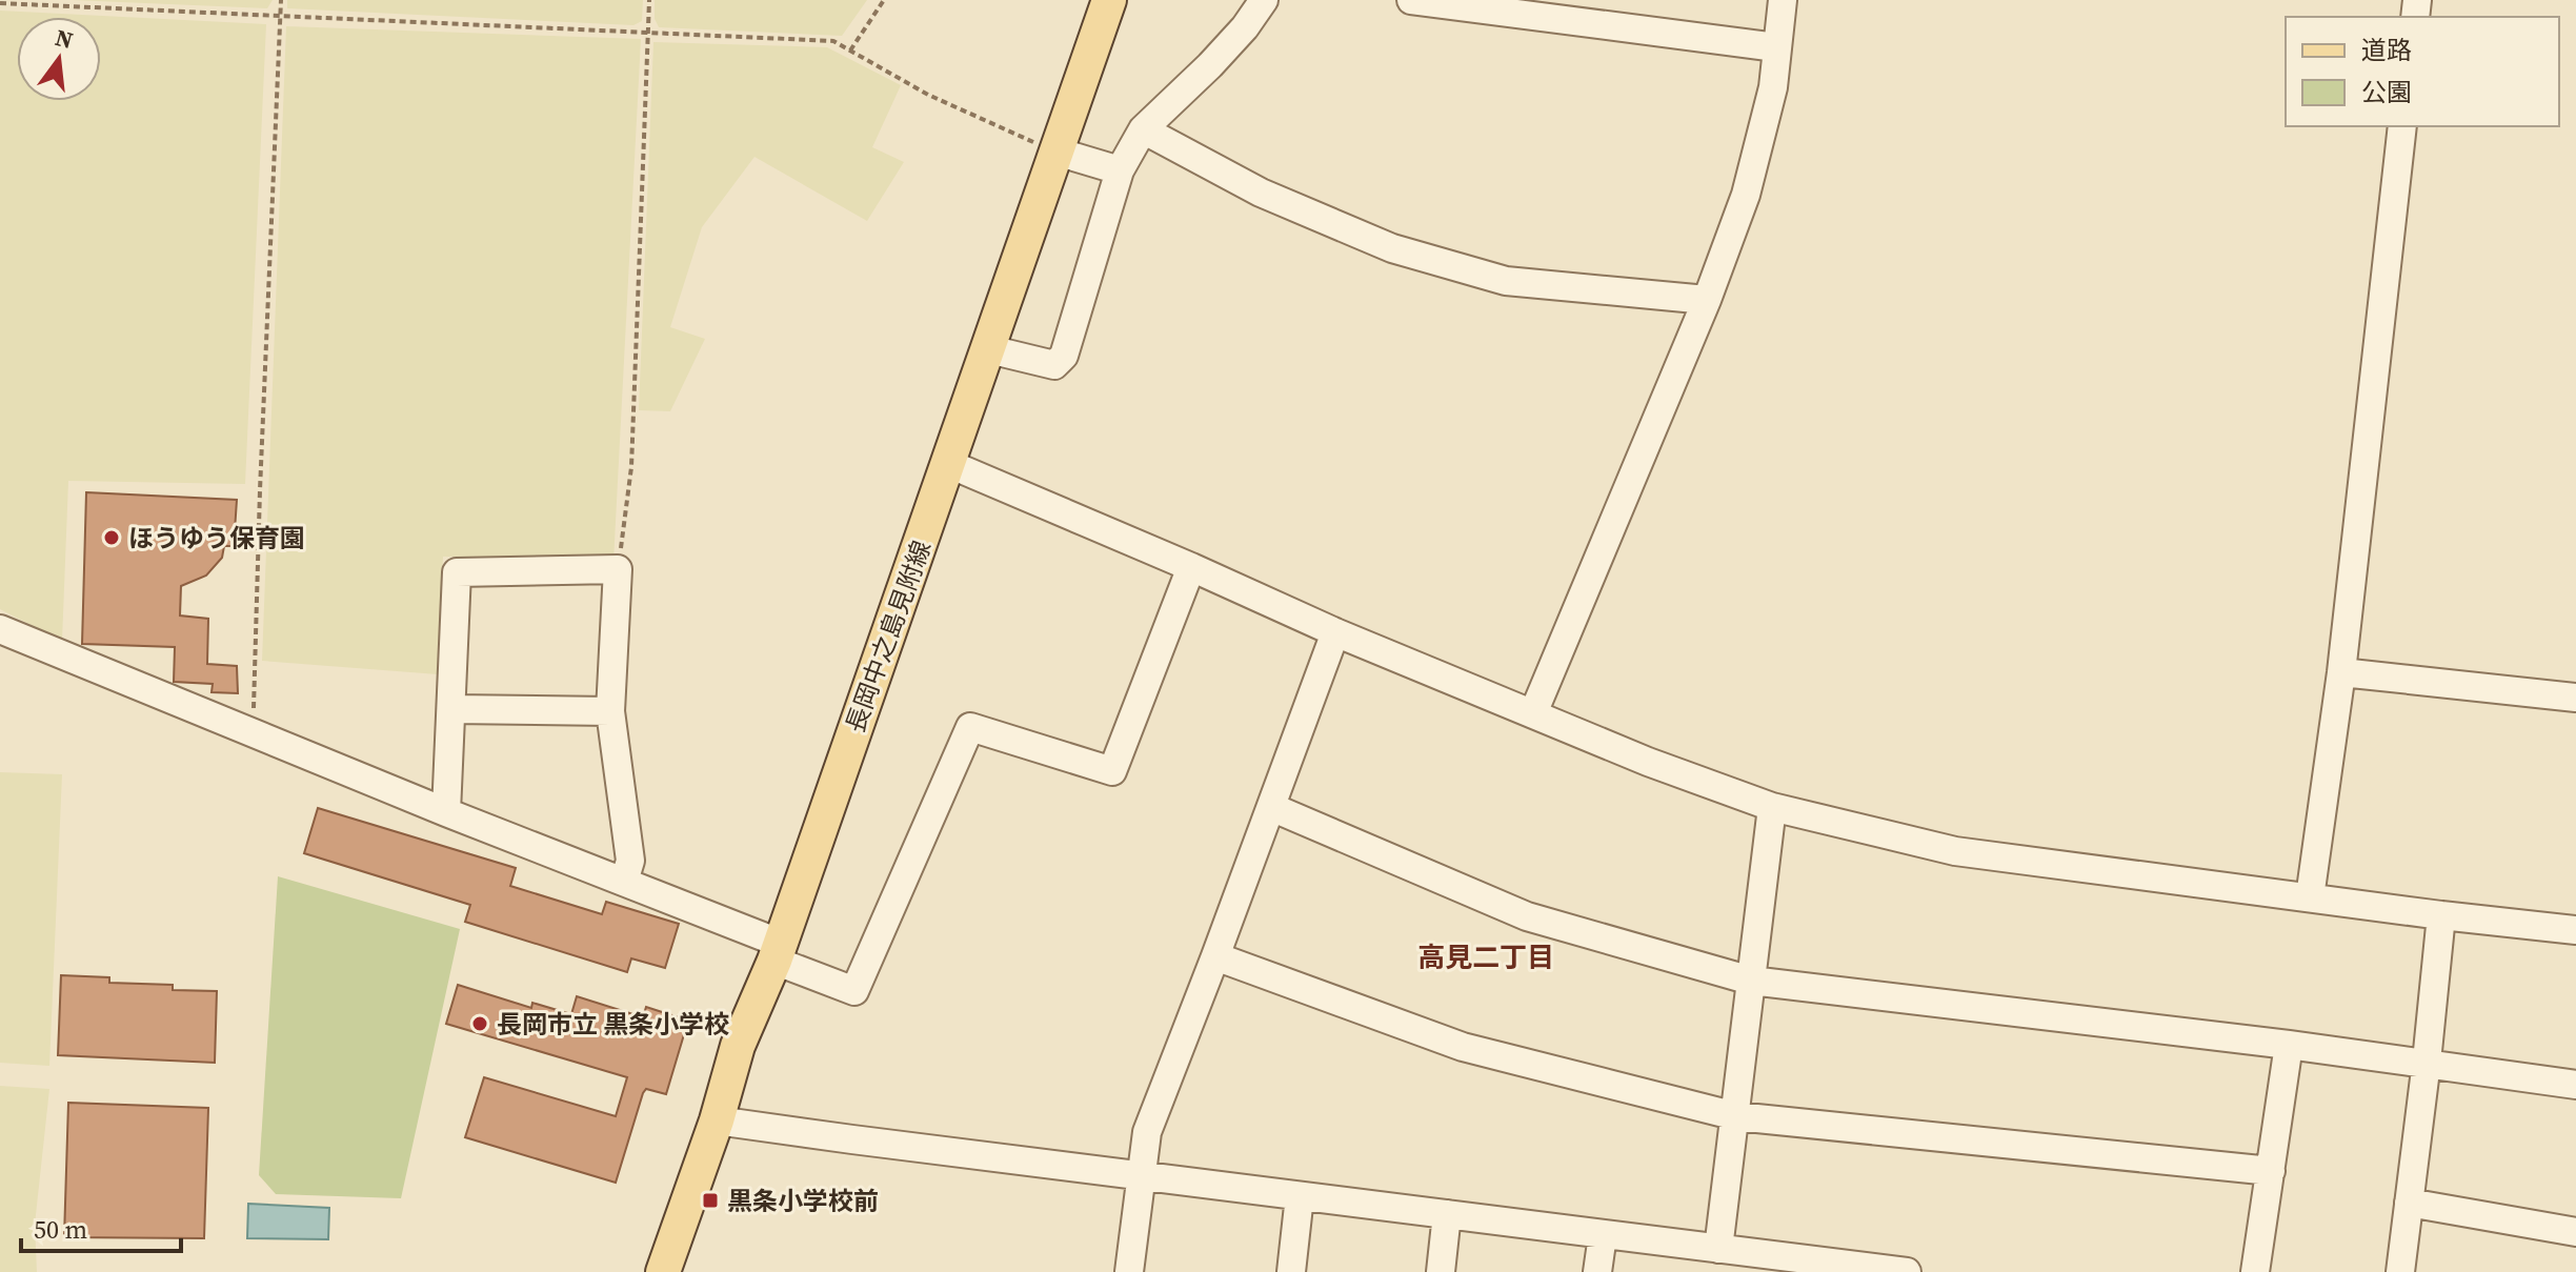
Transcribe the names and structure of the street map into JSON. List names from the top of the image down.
{
  "streets": {
    "main road": ["長岡中之島見附線"]
  },
  "districts": ["高見二丁目"],
  "places": {
    "other": ["ほうゆう保育園", "長岡市立 黒条小学校"],
    "transit": ["黒条小学校前"]
  },
  "legend": ["道路", "公園"],
  "scale_bar": "50 m",
  "north": "top"
}
